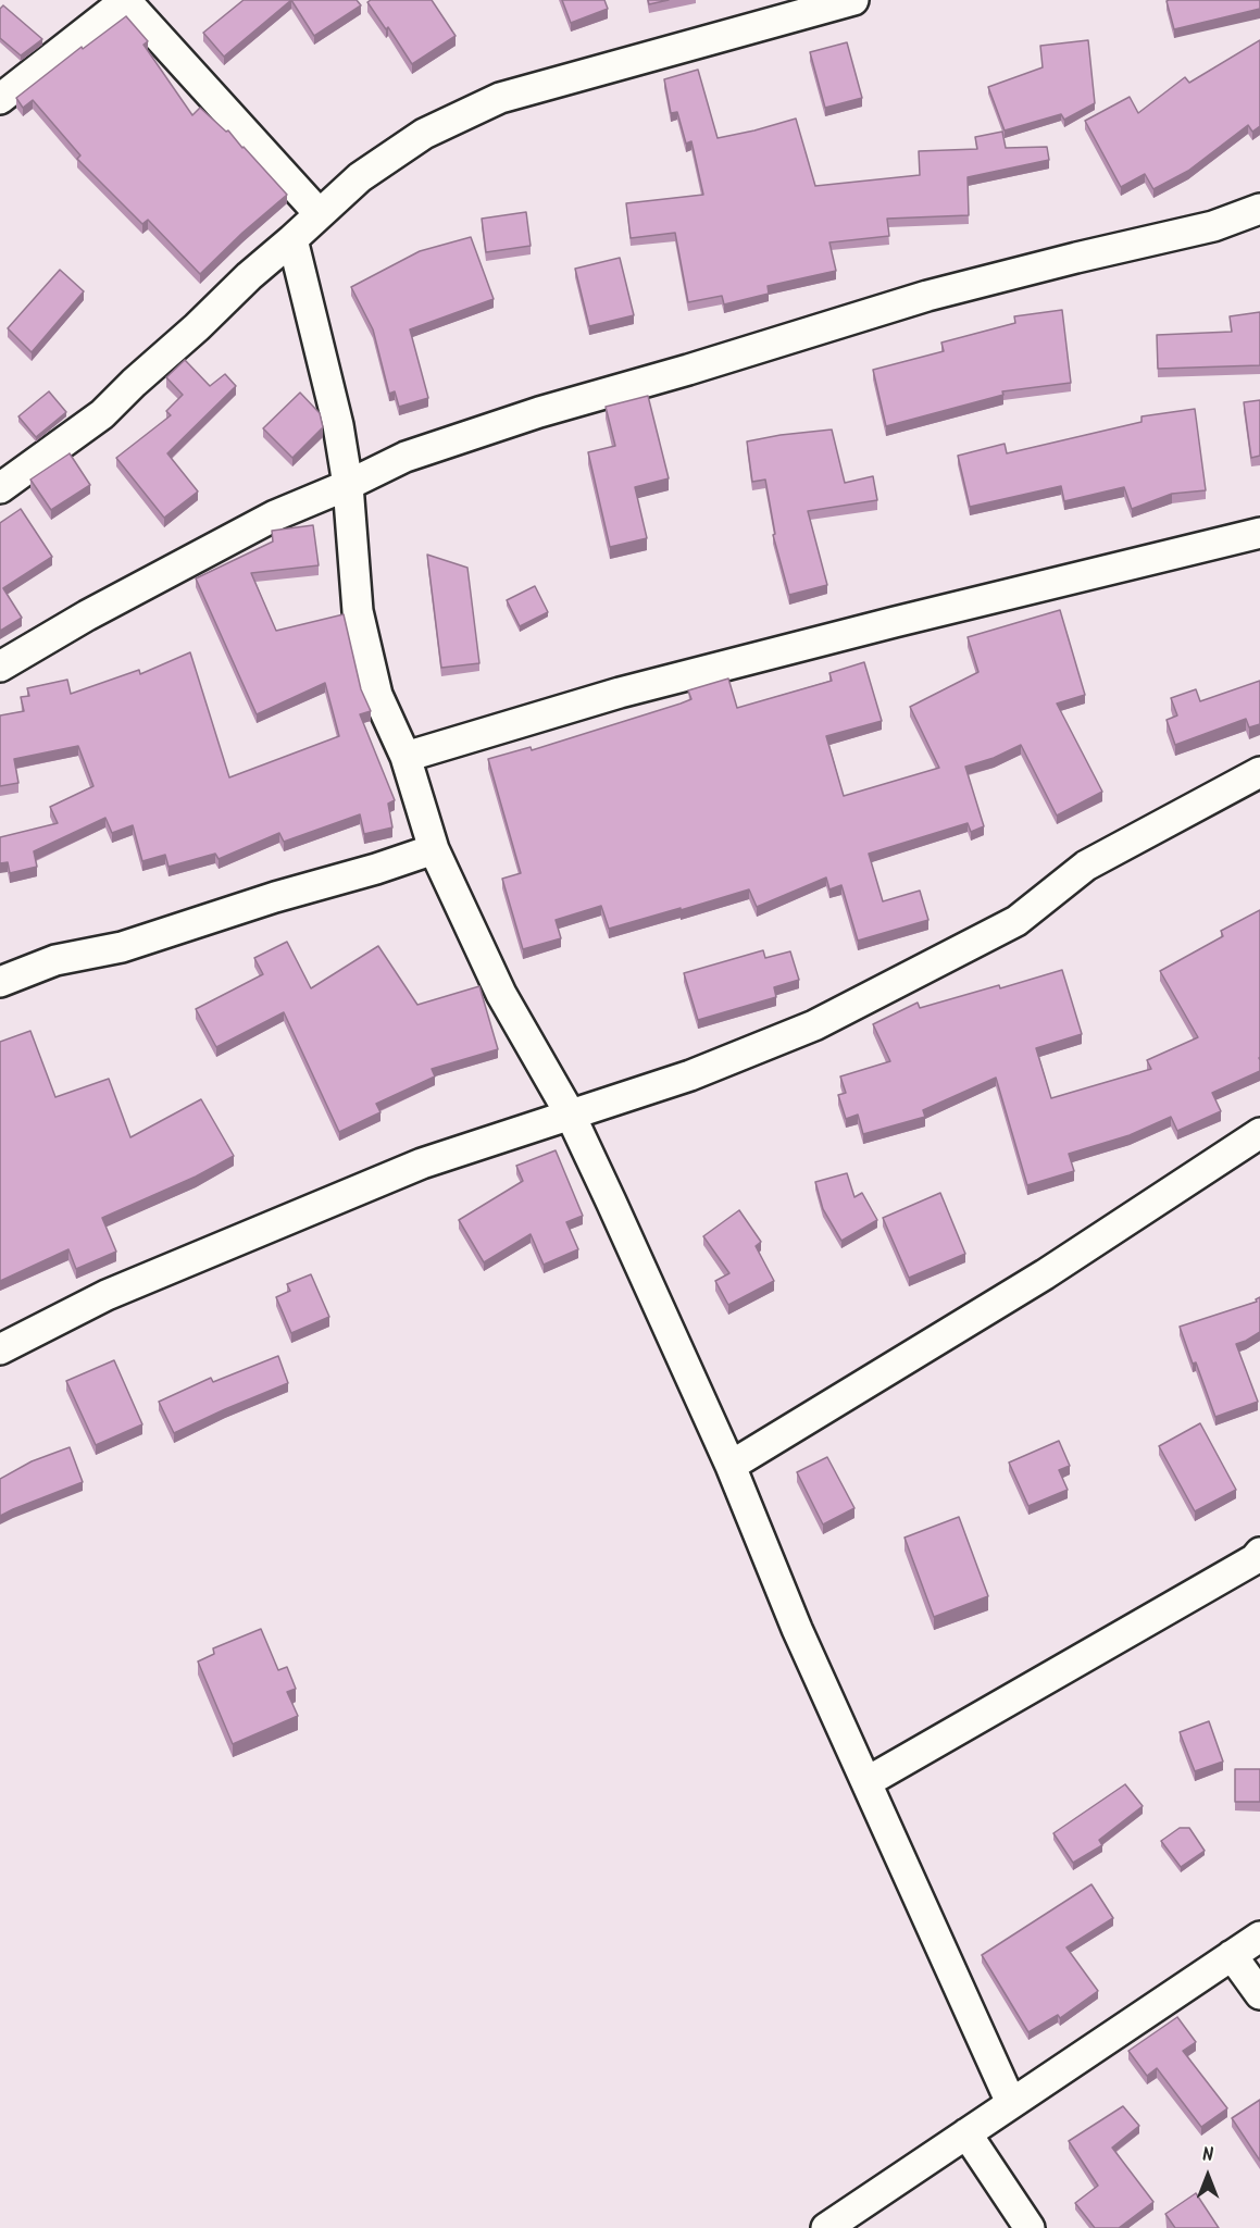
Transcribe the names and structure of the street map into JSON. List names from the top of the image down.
{
  "north": "top"
}
